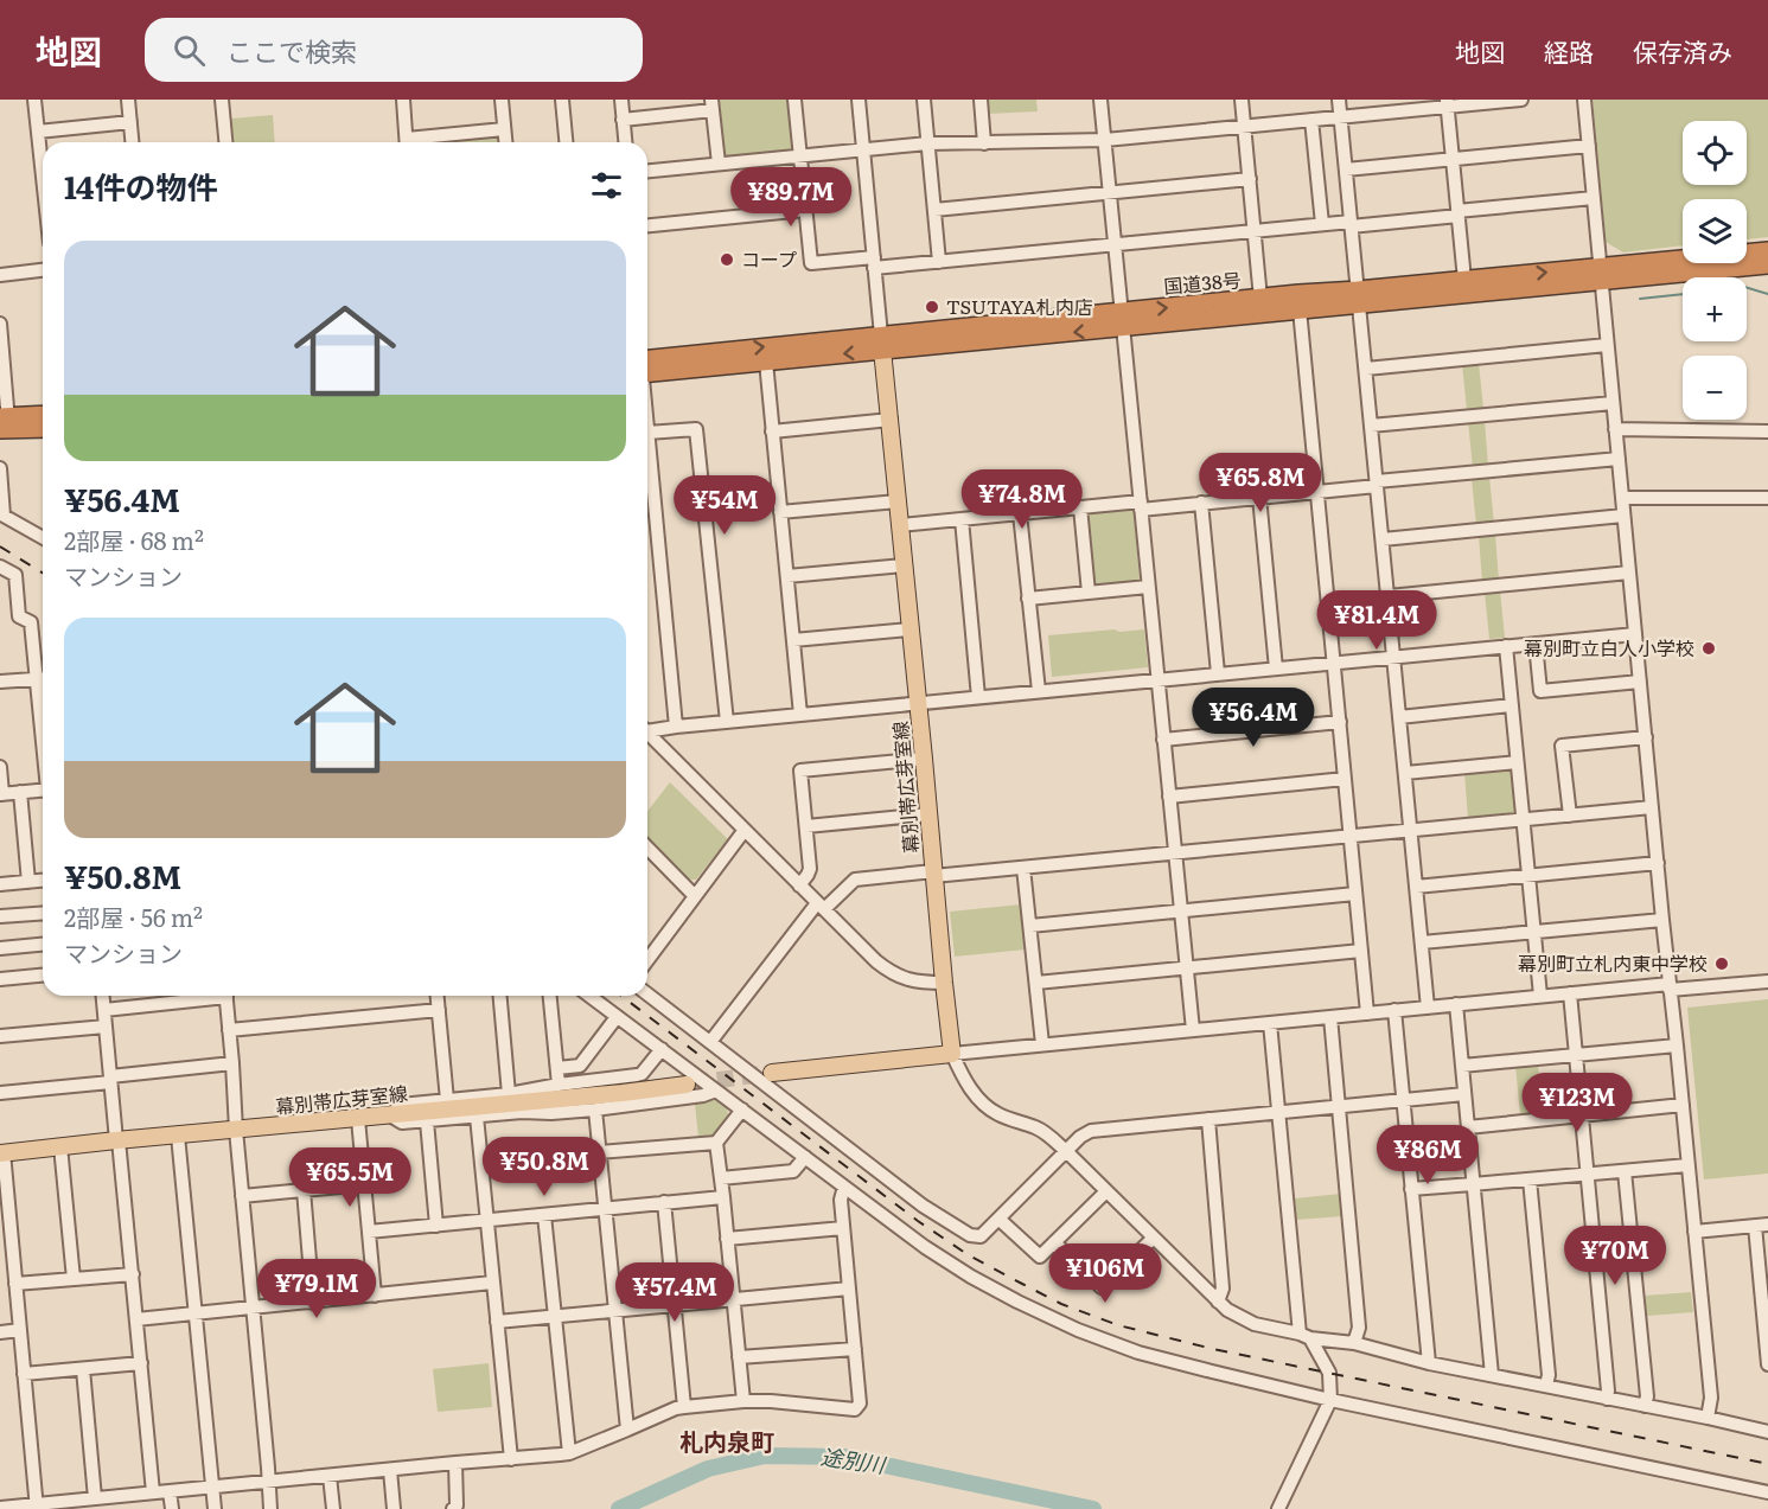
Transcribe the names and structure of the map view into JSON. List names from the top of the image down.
{
  "streets": {
    "highway": ["国道38号"],
    "main road": ["幕別帯広芽室線"]
  },
  "crossings": [
    ["国道38号", "幕別帯広芽室線"]
  ],
  "districts": ["札内泉町"],
  "water": ["途別川"],
  "places": [
    "コープ",
    "TSUTAYA札内店",
    "幕別町立白人小学校",
    "幕別町立札内東中学校"
  ],
  "page": {
    "header": "地図",
    "search": "ここで検索",
    "nav": ["地図", "経路", "保存済み"],
    "map_buttons": ["+", "−"],
    "heading": "14件の物件",
    "price": [
      "¥89.7M",
      "¥65.8M",
      "¥74.8M",
      "¥54M",
      "¥81.4M",
      "¥56.4M",
      "¥123M",
      "¥86M",
      "¥50.8M",
      "¥65.5M",
      "¥70M",
      "¥106M",
      "¥79.1M",
      "¥57.4M"
    ],
    "list": [
      {
        "name": "¥56.4M",
        "note": "2部屋 · 68 m² · マンション"
      },
      {
        "name": "¥50.8M",
        "note": "2部屋 · 56 m² · マンション"
      }
    ]
  }
}
